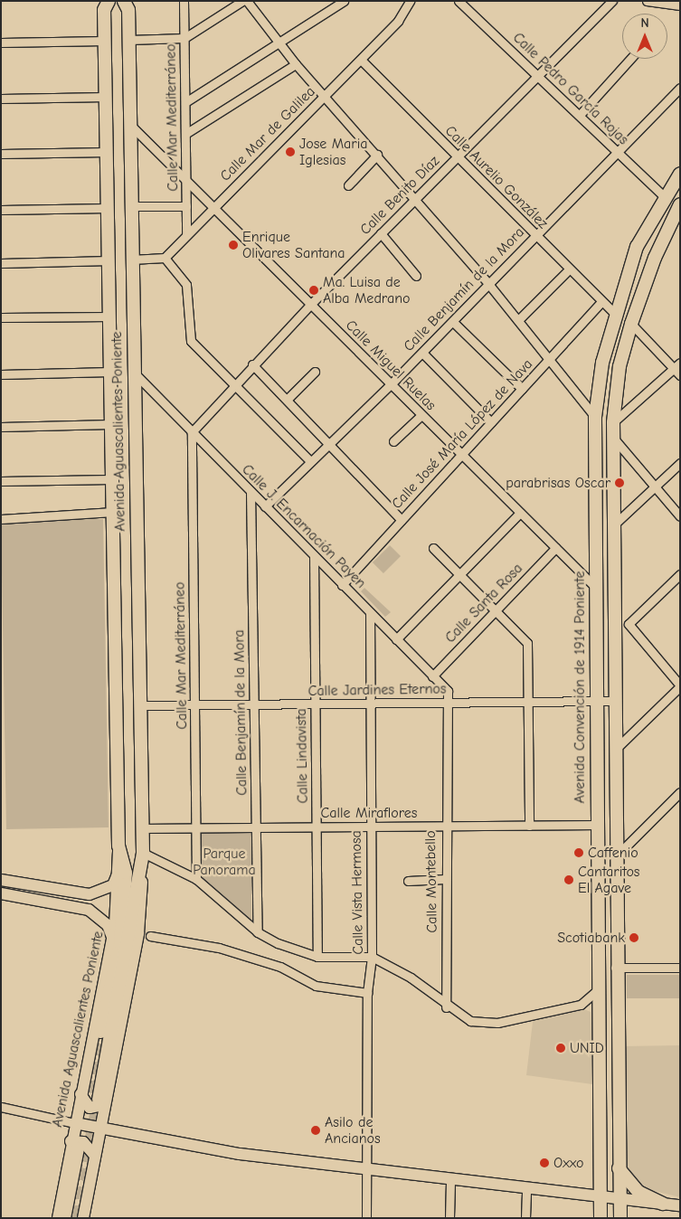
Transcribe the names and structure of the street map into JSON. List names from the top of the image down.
{
  "streets": {
    "main road": ["Avenida Aguascalientes Poniente", "Avenida Convención de 1914 Poniente"],
    "street": [
      "Calle Pedro García Rojas",
      "Calle Mar Mediterráneo",
      "Calle Mar de Galilea",
      "Calle Aurelio González",
      "Calle Benito Díaz",
      "Calle Benjamín de la Mora",
      "Calle Miguel Ruelas",
      "Calle José María López de Nava",
      "Calle J. Encarnación Payen",
      "Calle Santa Rosa",
      "Calle Jardines Eternos",
      "Calle Lindavista",
      "Calle Miraflores",
      "Calle Montebello",
      "Calle Vista Hermosa"
    ]
  },
  "crossings": [
    ["Calle Pedro García Rojas", "Calle Benito Díaz"],
    ["Calle Pedro García Rojas", "Calle Benjamín de la Mora"],
    ["Calle Pedro García Rojas", "Avenida Convención de 1914 Poniente"],
    ["Calle Mar Mediterráneo", "Calle Mar de Galilea"],
    ["Calle Mar Mediterráneo", "Calle Benito Díaz"],
    ["Calle Mar Mediterráneo", "Calle Miguel Ruelas"],
    ["Calle Mar Mediterráneo", "Calle J. Encarnación Payen"],
    ["Calle Mar Mediterráneo", "Calle Jardines Eternos"],
    ["Calle Mar Mediterráneo", "Calle Miraflores"],
    ["Calle Mar de Galilea", "Calle Aurelio González"],
    ["Calle Mar de Galilea", "Calle Miguel Ruelas"],
    ["Calle Aurelio González", "Calle Benito Díaz"],
    ["Calle Aurelio González", "Calle Benjamín de la Mora"],
    ["Calle Aurelio González", "Calle José María López de Nava"],
    ["Calle Aurelio González", "Avenida Convención de 1914 Poniente"],
    ["Calle Benito Díaz", "Calle Miguel Ruelas"],
    ["Calle Benito Díaz", "Calle J. Encarnación Payen"],
    ["Calle Benjamín de la Mora", "Calle Miguel Ruelas"],
    ["Calle Benjamín de la Mora", "Calle J. Encarnación Payen"],
    ["Calle Benjamín de la Mora", "Calle Jardines Eternos"],
    ["Calle Benjamín de la Mora", "Calle Miraflores"],
    ["Calle Miguel Ruelas", "Avenida Aguascalientes Poniente"],
    ["Calle Miguel Ruelas", "Calle José María López de Nava"],
    ["Calle Miguel Ruelas", "Calle Santa Rosa"],
    ["Calle Miguel Ruelas", "Avenida Convención de 1914 Poniente"],
    ["Avenida Aguascalientes Poniente", "Calle J. Encarnación Payen"],
    ["Avenida Aguascalientes Poniente", "Calle Jardines Eternos"],
    ["Avenida Aguascalientes Poniente", "Calle Miraflores"],
    ["Calle José María López de Nava", "Calle J. Encarnación Payen"],
    ["Calle J. Encarnación Payen", "Calle Santa Rosa"],
    ["Calle J. Encarnación Payen", "Calle Jardines Eternos"],
    ["Calle J. Encarnación Payen", "Calle Lindavista"],
    ["Calle J. Encarnación Payen", "Calle Montebello"],
    ["Calle J. Encarnación Payen", "Calle Vista Hermosa"],
    ["Avenida Convención de 1914 Poniente", "Calle Jardines Eternos"],
    ["Avenida Convención de 1914 Poniente", "Calle Miraflores"],
    ["Calle Jardines Eternos", "Calle Lindavista"],
    ["Calle Jardines Eternos", "Calle Montebello"],
    ["Calle Jardines Eternos", "Calle Vista Hermosa"],
    ["Calle Lindavista", "Calle Miraflores"],
    ["Calle Miraflores", "Calle Montebello"],
    ["Calle Miraflores", "Calle Vista Hermosa"]
  ],
  "parks": ["Parque Panorama"],
  "places": [
    "Jose Maria Iglesias",
    "Enrique Olivares Santana",
    "Ma. Luisa de Alba Medrano",
    "parabrisas Oscar",
    "Caffenio",
    "Cantaritos El Agave",
    "Scotiabank",
    "UNID",
    "Asilo de Ancianos",
    "Oxxo"
  ],
  "north": "top"
}
